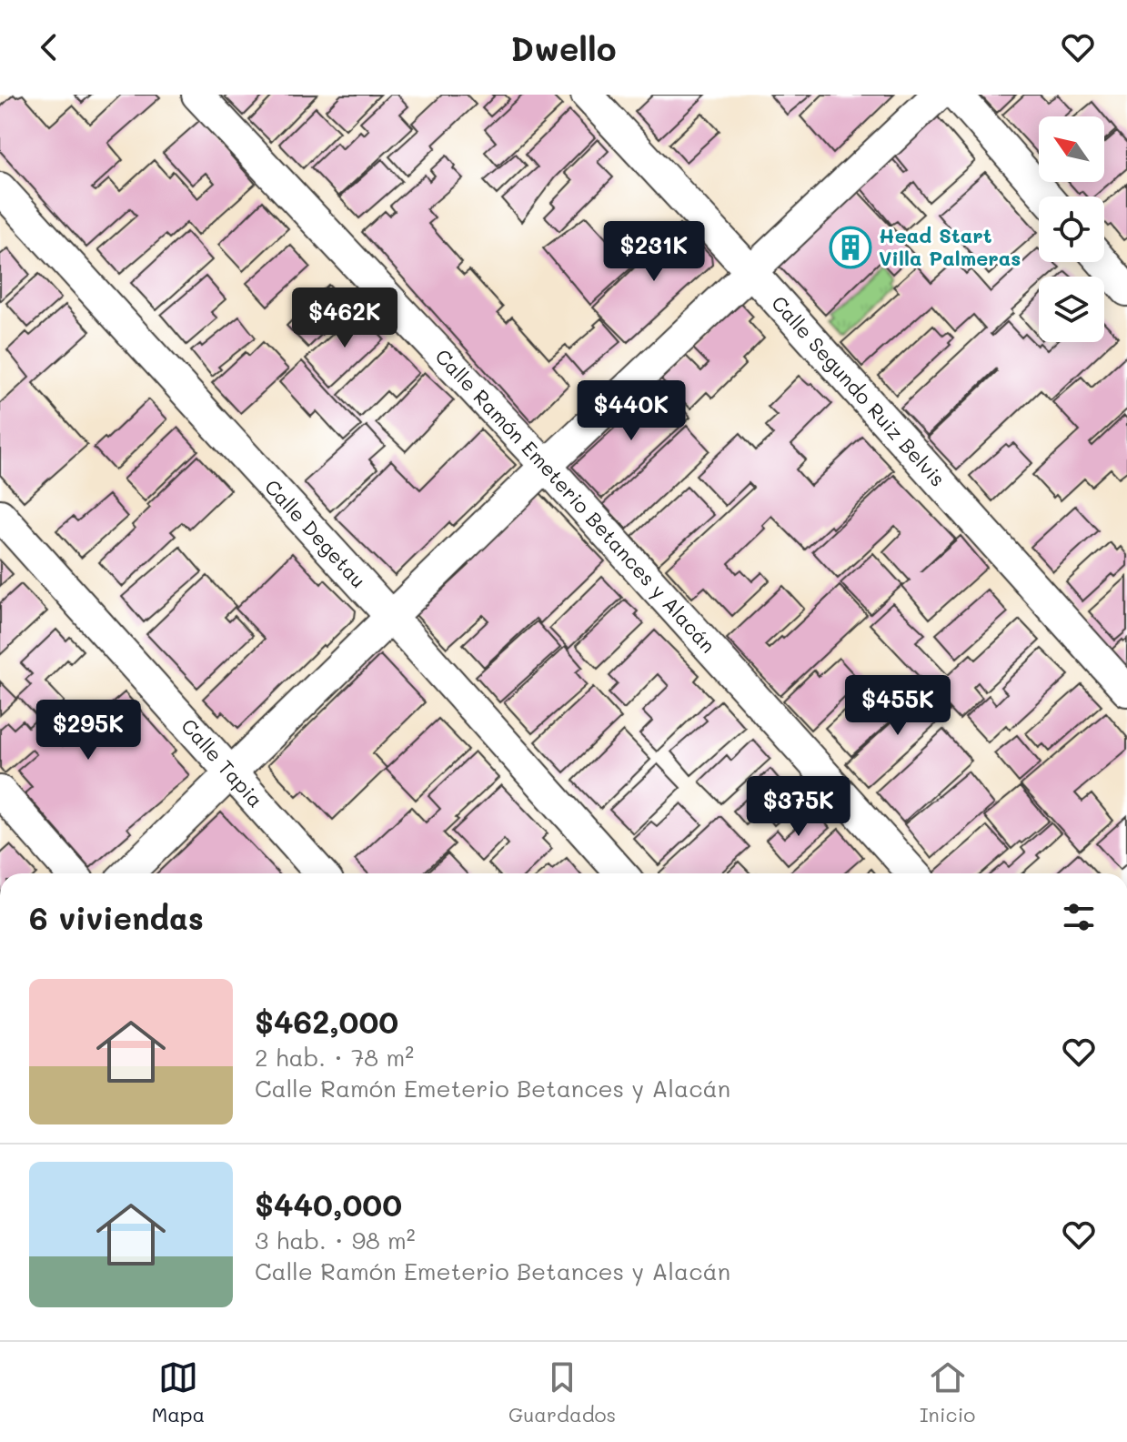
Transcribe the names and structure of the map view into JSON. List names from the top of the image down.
{
  "streets": {
    "street": [
      "Calle Segundo Ruiz Belvis",
      "Calle Ramón Emeterio Betances y Alacán",
      "Calle Degetau",
      "Calle Tapia"
    ]
  },
  "places": {
    "building": ["Head Start Villa Palmeras"]
  },
  "north": "top left",
  "page": {
    "header": "Dwello",
    "price": [
      "$231K",
      "$462K",
      "$440K",
      "$455K",
      "$295K",
      "$375K"
    ],
    "heading": "6 viviendas",
    "list": [
      {
        "name": "$462,000",
        "note": "2 hab. · 78 m² · Calle Ramón Emeterio Betances y Alacán"
      },
      {
        "name": "$440,000",
        "note": "3 hab. · 98 m² · Calle Ramón Emeterio Betances y Alacán"
      }
    ],
    "tabs": ["Mapa", "Guardados", "Inicio"]
  }
}
